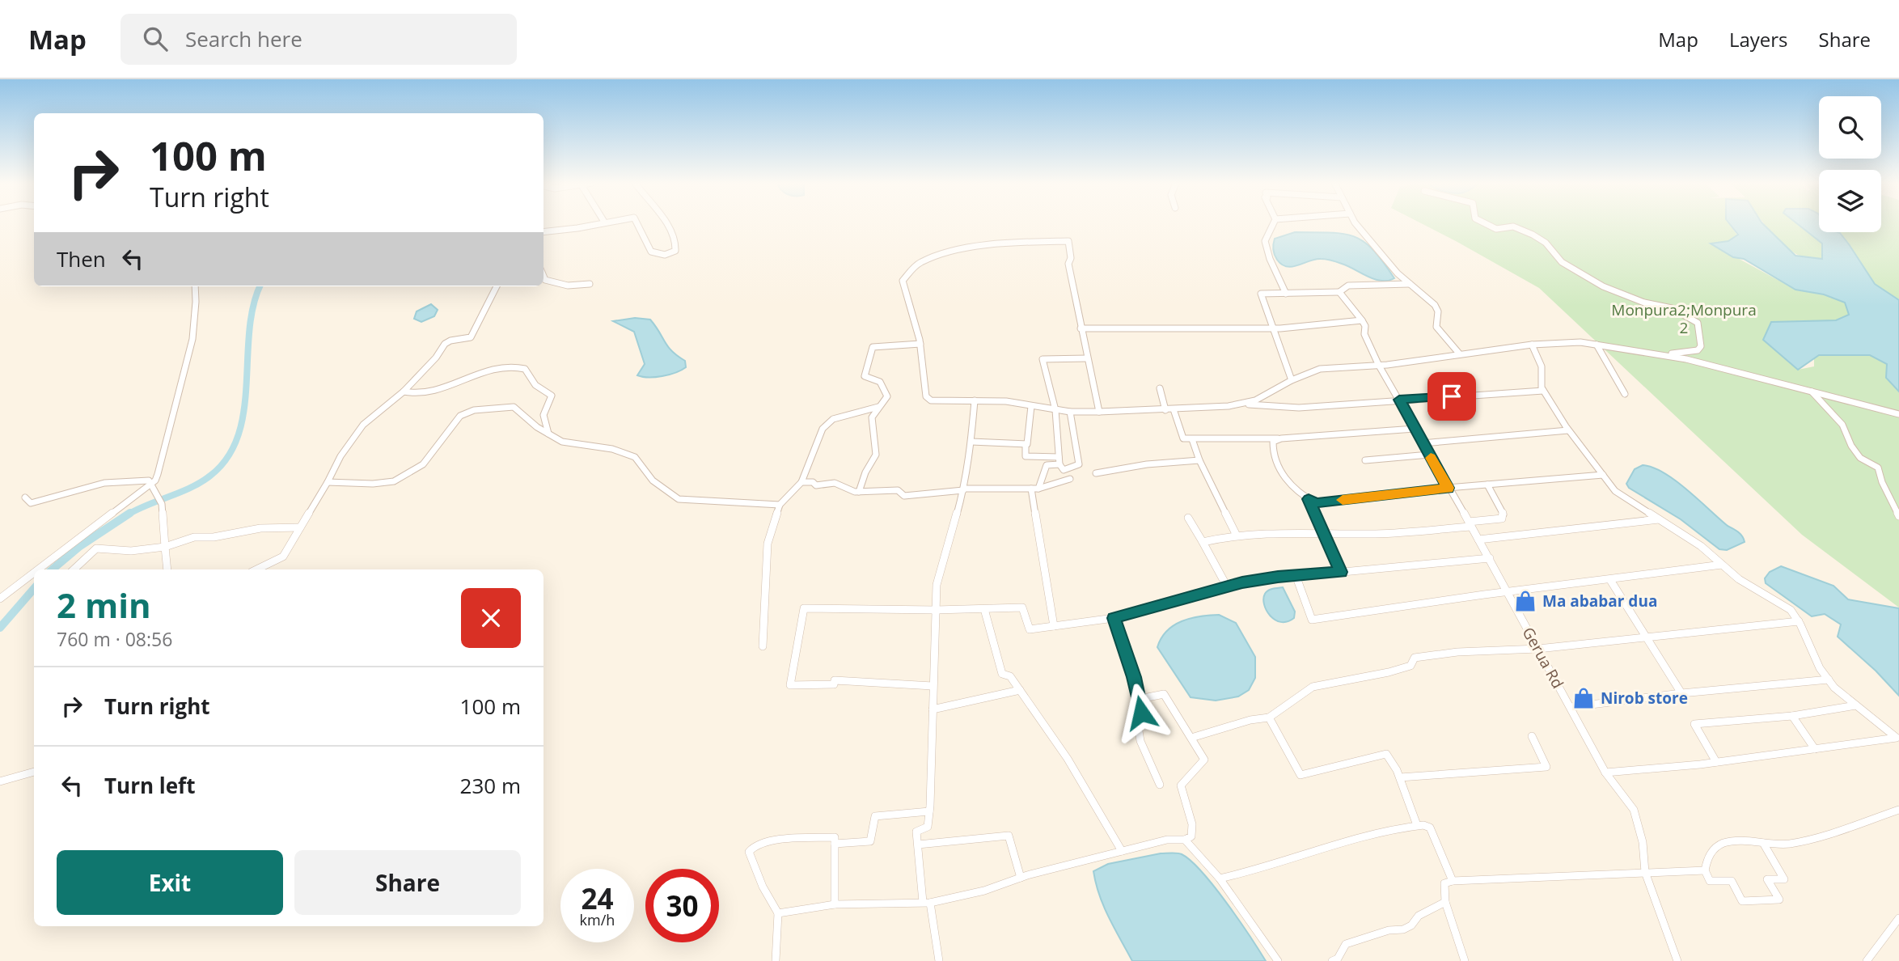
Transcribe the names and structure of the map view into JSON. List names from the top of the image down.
{
  "streets": {
    "street": ["Gerua Rd"]
  },
  "parks": ["Monpura2;Monpura 2"],
  "places": {
    "shop": ["Ma ababar dua", "Nirob store"]
  },
  "page": {
    "header": "Map",
    "search": "Search here",
    "nav": ["Map", "Layers", "Share"],
    "turn": ["100 m", "Turn right"],
    "then": "Then",
    "heading": ["2 min", "760 m · 08:56"],
    "list": [
      {
        "name": "Turn right",
        "value": "100 m"
      },
      {
        "name": "Turn left",
        "value": "230 m"
      }
    ],
    "buttons": ["Exit", "Share"],
    "speed": "24 km/h",
    "limit": "30"
  }
}
